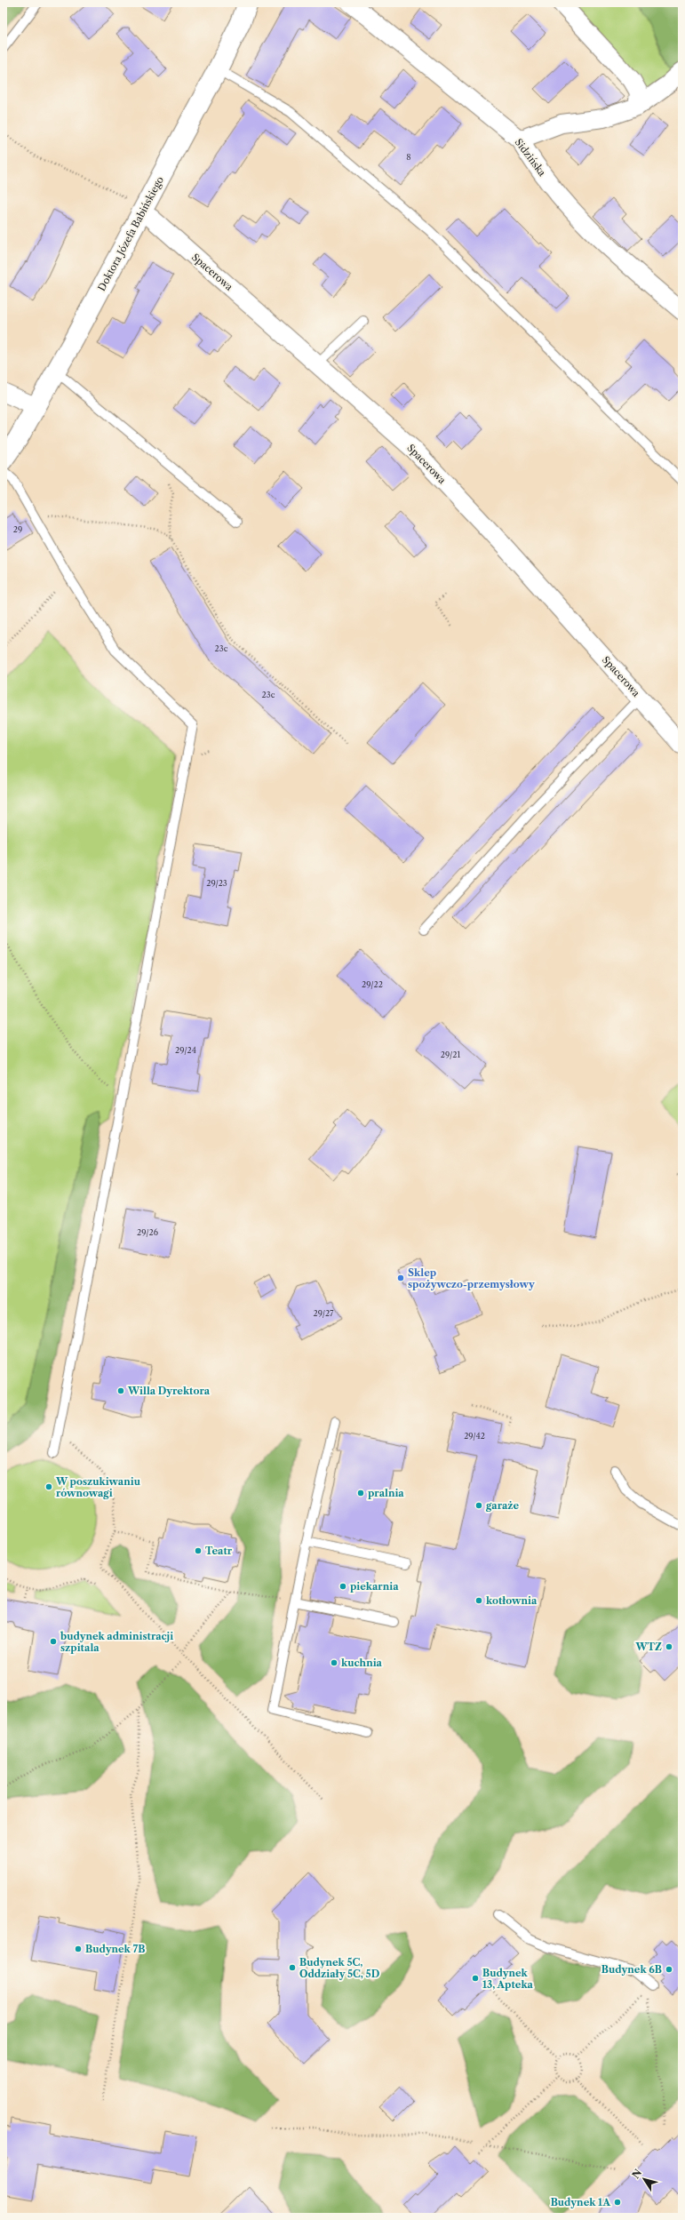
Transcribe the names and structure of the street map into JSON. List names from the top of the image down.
{
  "streets": {
    "street": ["Sidzińska", "Doktora Józefa Babińskiego", "Spacerowa"]
  },
  "crossings": [
    ["Doktora Józefa Babińskiego", "Spacerowa"]
  ],
  "places": [
    "Sklep spożywczo-przemysłowy",
    "Willa Dyrektora",
    "W poszukiwaniu równowagi",
    "pralnia",
    "garaże",
    "Teatr",
    "piekarnia",
    "kotłownia",
    "budynek administracji szpitala",
    "WTZ",
    "kuchnia",
    "Budynek 7B",
    "Budynek 5C, Oddziały 5C, 5D",
    "Budynek 6B",
    "Budynek 13, Apteka",
    "Budynek 1A"
  ],
  "house_numbers": [
    "8",
    "29",
    "23c",
    "23c",
    "29/23",
    "29/22",
    "29/24",
    "29/21",
    "29/26",
    "29/27",
    "29/42"
  ],
  "north": "top left"
}
